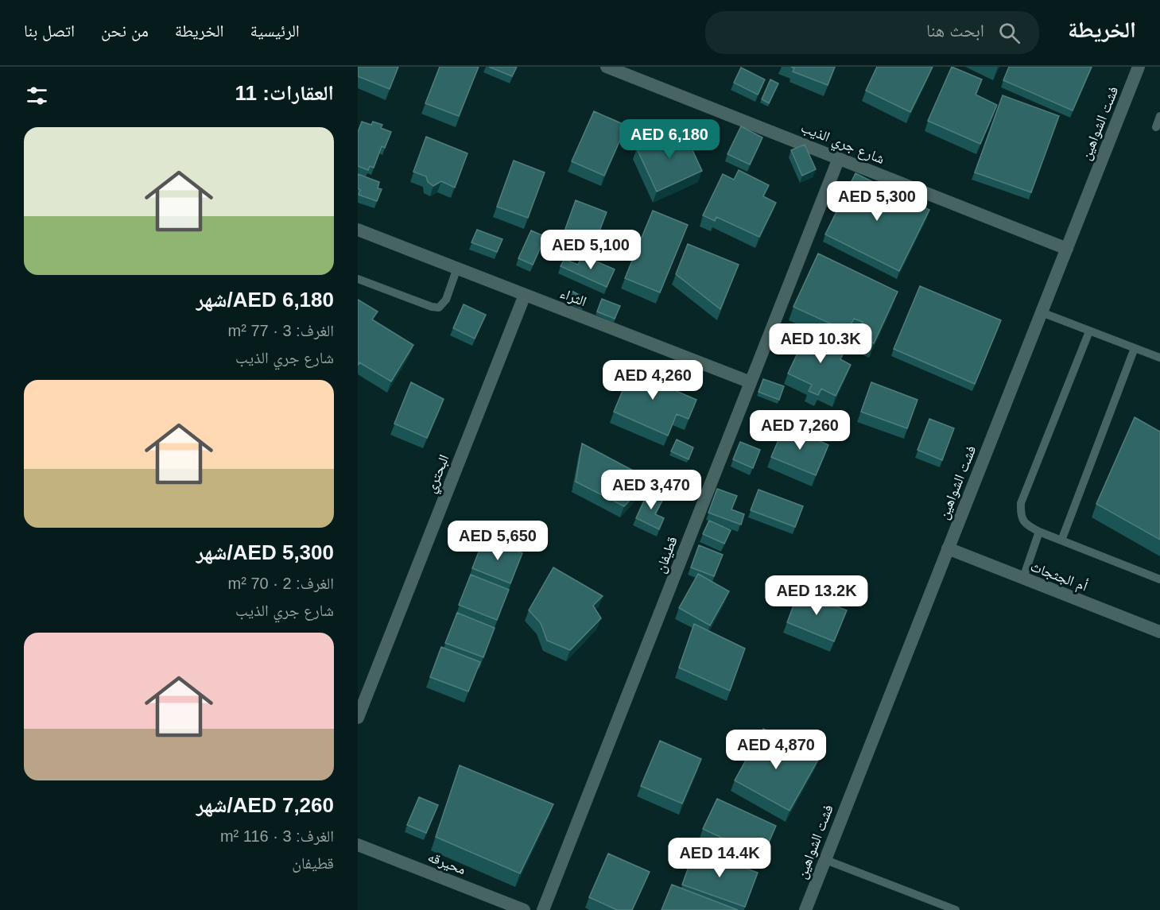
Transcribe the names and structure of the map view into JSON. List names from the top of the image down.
{
  "streets": {
    "street": [
      "فشت الشواهين",
      "شارع جري الذيب",
      "الثراء",
      "البحتري",
      "قطيفان",
      "أم الجثجاث",
      "محيرقه"
    ]
  },
  "crossings": [
    ["فشت الشواهين", "شارع جري الذيب"],
    ["فشت الشواهين", "أم الجثجاث"],
    ["شارع جري الذيب", "قطيفان"],
    ["الثراء", "البحتري"],
    ["الثراء", "قطيفان"]
  ],
  "page": {
    "header": "الخريطة",
    "search": "ابحث هنا",
    "nav": [
      "الرئيسية",
      "الخريطة",
      "من نحن",
      "اتصل بنا"
    ],
    "heading": "العقارات: 11",
    "price": [
      "AED 6,180",
      "AED 5,300",
      "AED 5,100",
      "AED 10.3K",
      "AED 4,260",
      "AED 7,260",
      "AED 3,470",
      "AED 5,650",
      "AED 13.2K",
      "AED 4,870",
      "AED 14.4K"
    ],
    "list": [
      {
        "name": "AED 6,180/شهر",
        "note": "الغرف: 3 · 77 m² · شارع جري الذيب"
      },
      {
        "name": "AED 5,300/شهر",
        "note": "الغرف: 2 · 70 m² · شارع جري الذيب"
      },
      {
        "name": "AED 7,260/شهر",
        "note": "الغرف: 3 · 116 m² · قطيفان"
      }
    ]
  }
}
